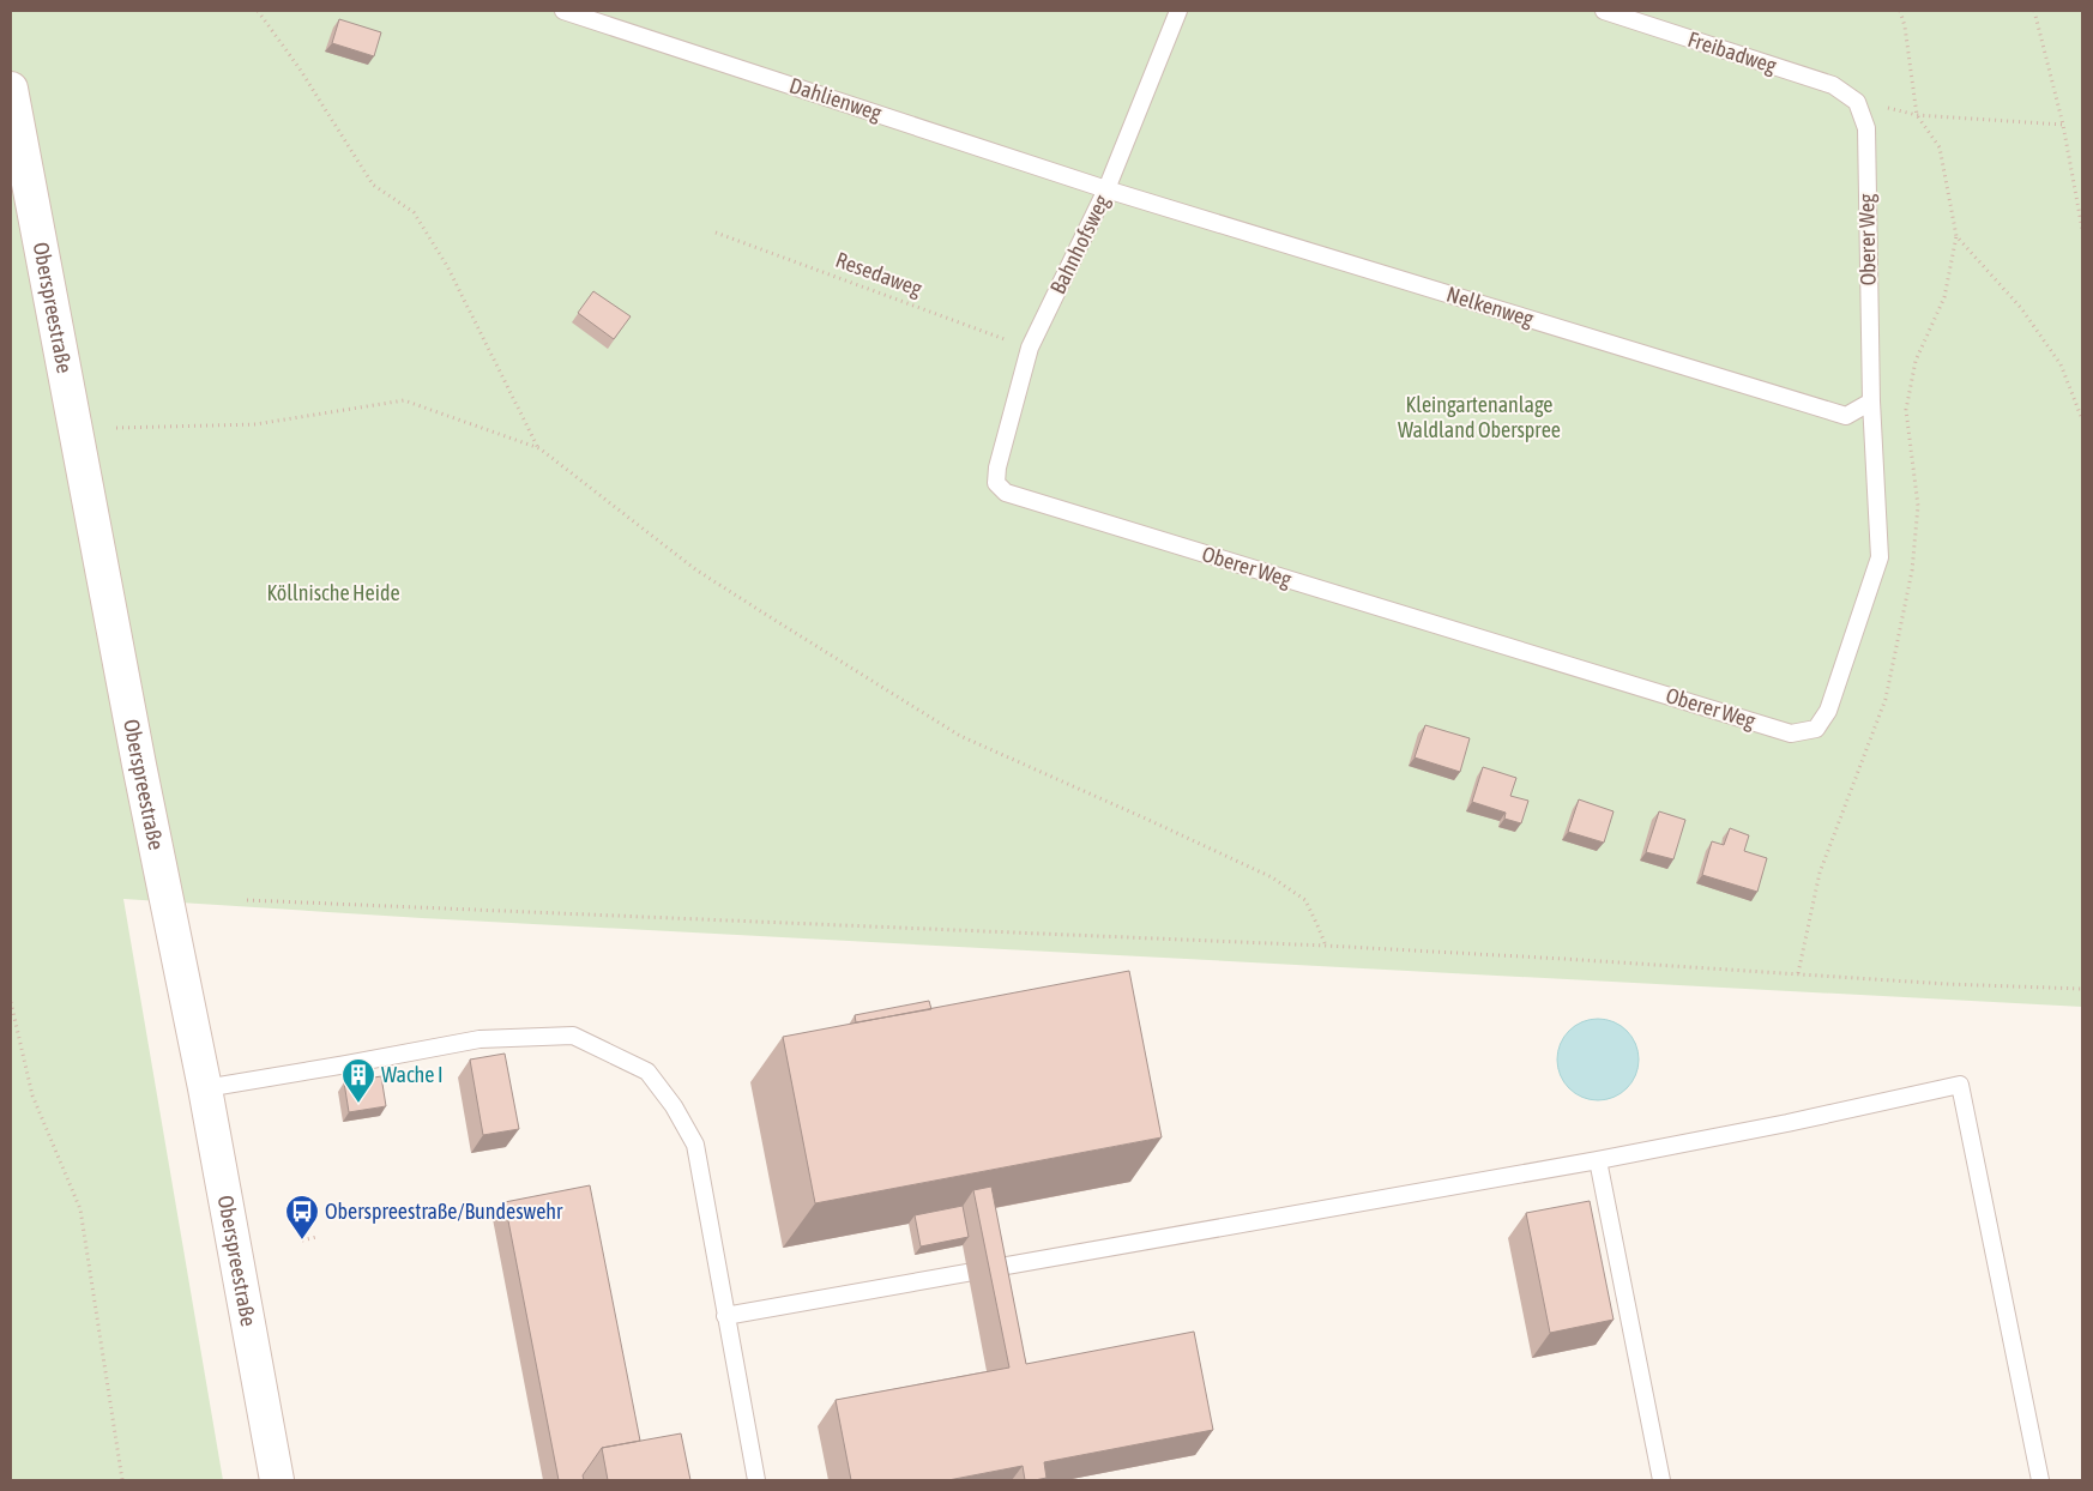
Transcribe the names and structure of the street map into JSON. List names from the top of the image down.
{
  "streets": {
    "main road": ["Oberspreestraße"],
    "lane": [
      "Freibadweg",
      "Dahlienweg",
      "Oberer Weg",
      "Bahnhofsweg",
      "Nelkenweg"
    ],
    "path": ["Resedaweg"]
  },
  "crossings": [
    ["Freibadweg", "Oberer Weg"],
    ["Dahlienweg", "Bahnhofsweg"],
    ["Dahlienweg", "Nelkenweg"],
    ["Oberer Weg", "Bahnhofsweg"],
    ["Oberer Weg", "Nelkenweg"],
    ["Bahnhofsweg", "Resedaweg"],
    ["Bahnhofsweg", "Nelkenweg"]
  ],
  "parks": ["Kleingartenanlage Waldland Oberspree", "Köllnische Heide"],
  "places": {
    "building": ["Wache I"],
    "bus stop": ["Oberspreestraße/Bundeswehr"]
  }
}
